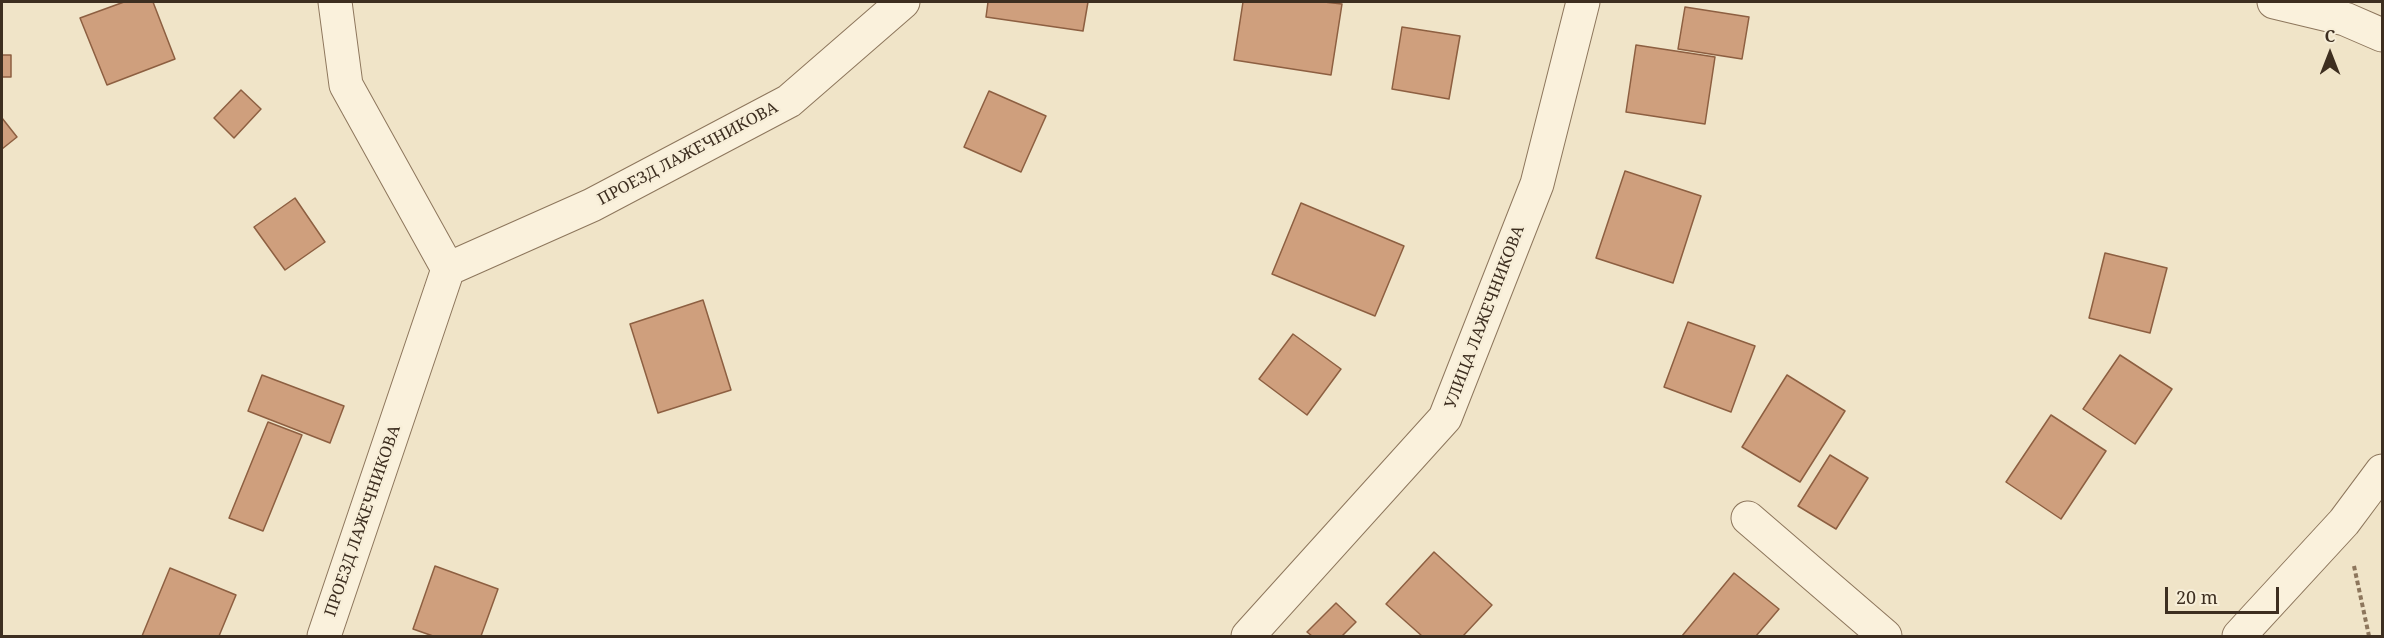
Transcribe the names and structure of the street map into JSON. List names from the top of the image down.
{
  "streets": {
    "street": ["ПРОЕЗД ЛАЖЕЧНИКОВА", "УЛИЦА ЛАЖЕЧНИКОВА"]
  },
  "scale_bar": "20 m",
  "north": "top"
}
